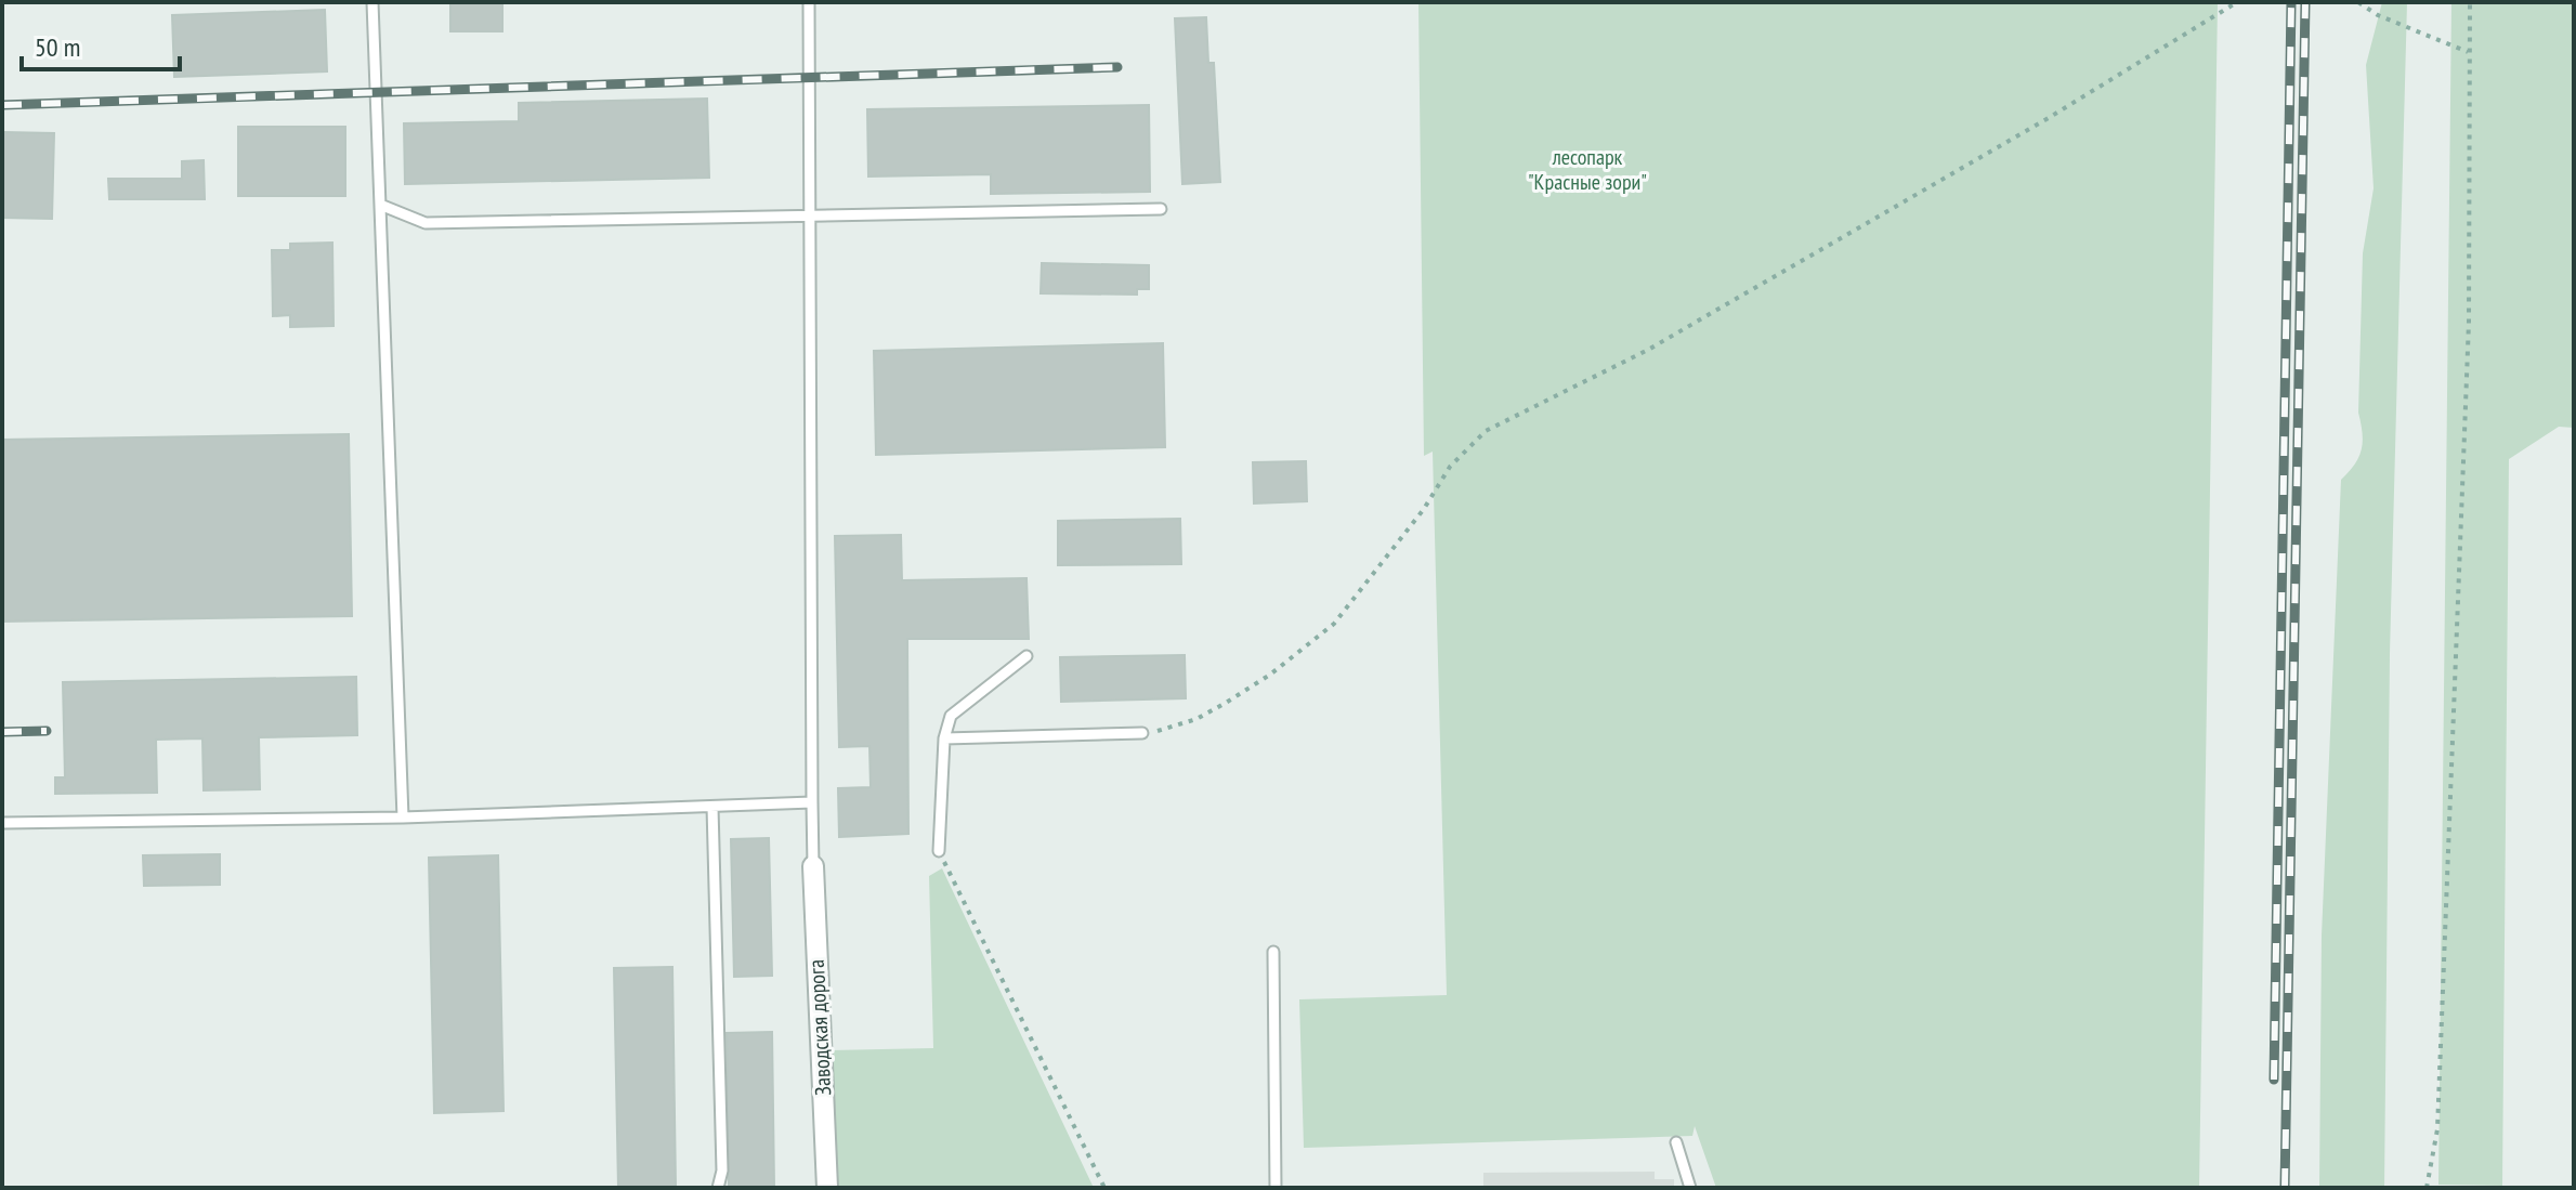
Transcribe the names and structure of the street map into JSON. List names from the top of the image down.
{
  "streets": {
    "street": ["Заводская дорога"]
  },
  "parks": ["лесопарк \"Красные зори\""],
  "scale_bar": "50 m"
}
